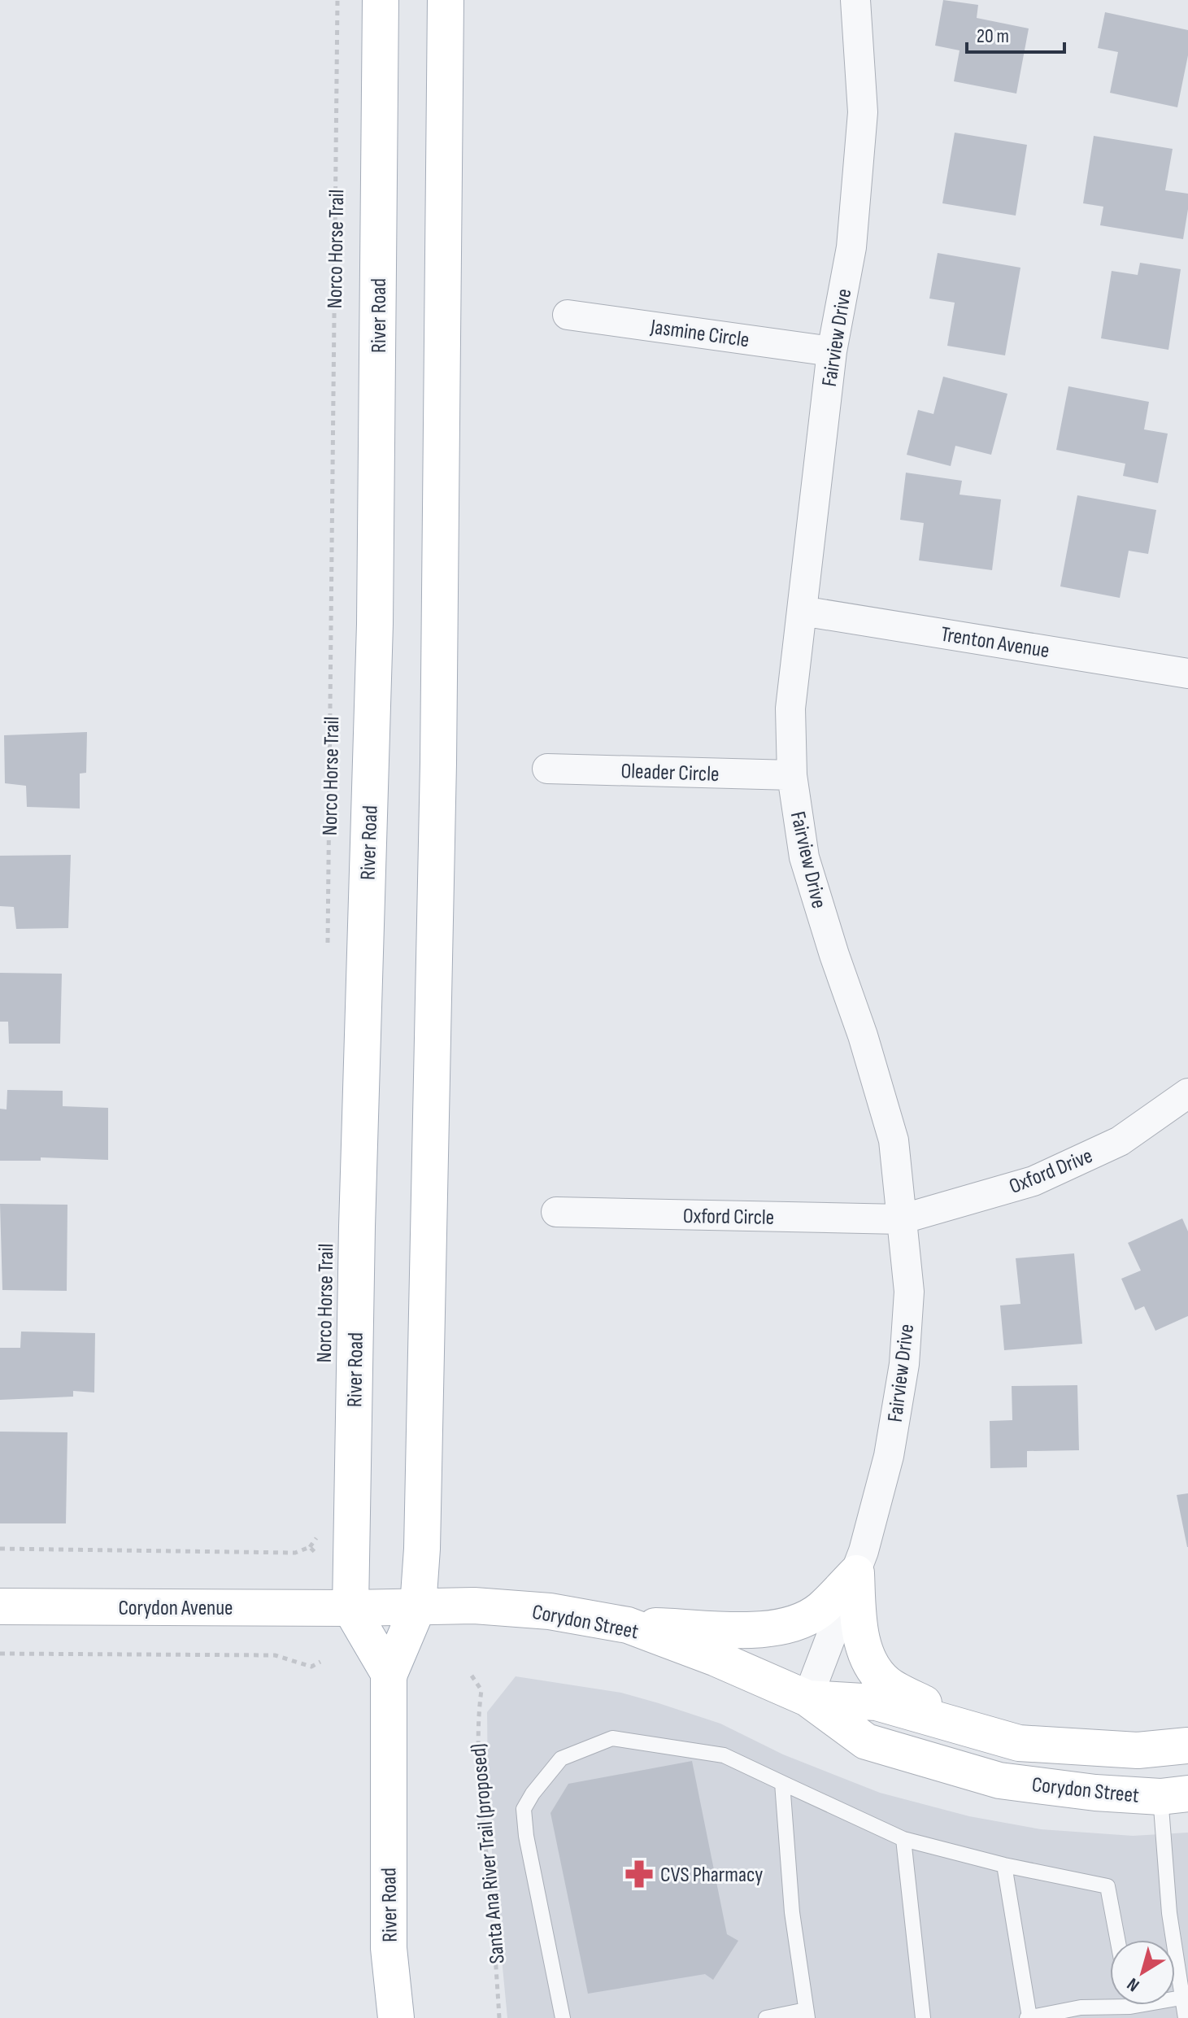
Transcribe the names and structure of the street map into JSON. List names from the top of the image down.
{
  "streets": {
    "main road": ["River Road", "Corydon Avenue", "Corydon Street"],
    "street": [
      "Jasmine Circle",
      "Fairview Drive",
      "Trenton Avenue",
      "Oleader Circle",
      "Oxford Drive",
      "Oxford Circle"
    ],
    "path": ["Norco Horse Trail", "Santa Ana River Trail (proposed)"]
  },
  "crossings": [
    ["River Road", "Corydon Avenue"],
    ["River Road", "Corydon Street"],
    ["Jasmine Circle", "Fairview Drive"],
    ["Fairview Drive", "Trenton Avenue"],
    ["Fairview Drive", "Oleader Circle"],
    ["Fairview Drive", "Oxford Drive"],
    ["Fairview Drive", "Oxford Circle"],
    ["Fairview Drive", "Corydon Street"],
    ["Oxford Drive", "Oxford Circle"],
    ["Corydon Avenue", "Corydon Street"]
  ],
  "places": {
    "pharmacy": ["CVS Pharmacy"]
  },
  "scale_bar": "20 m",
  "north": "bottom left"
}
